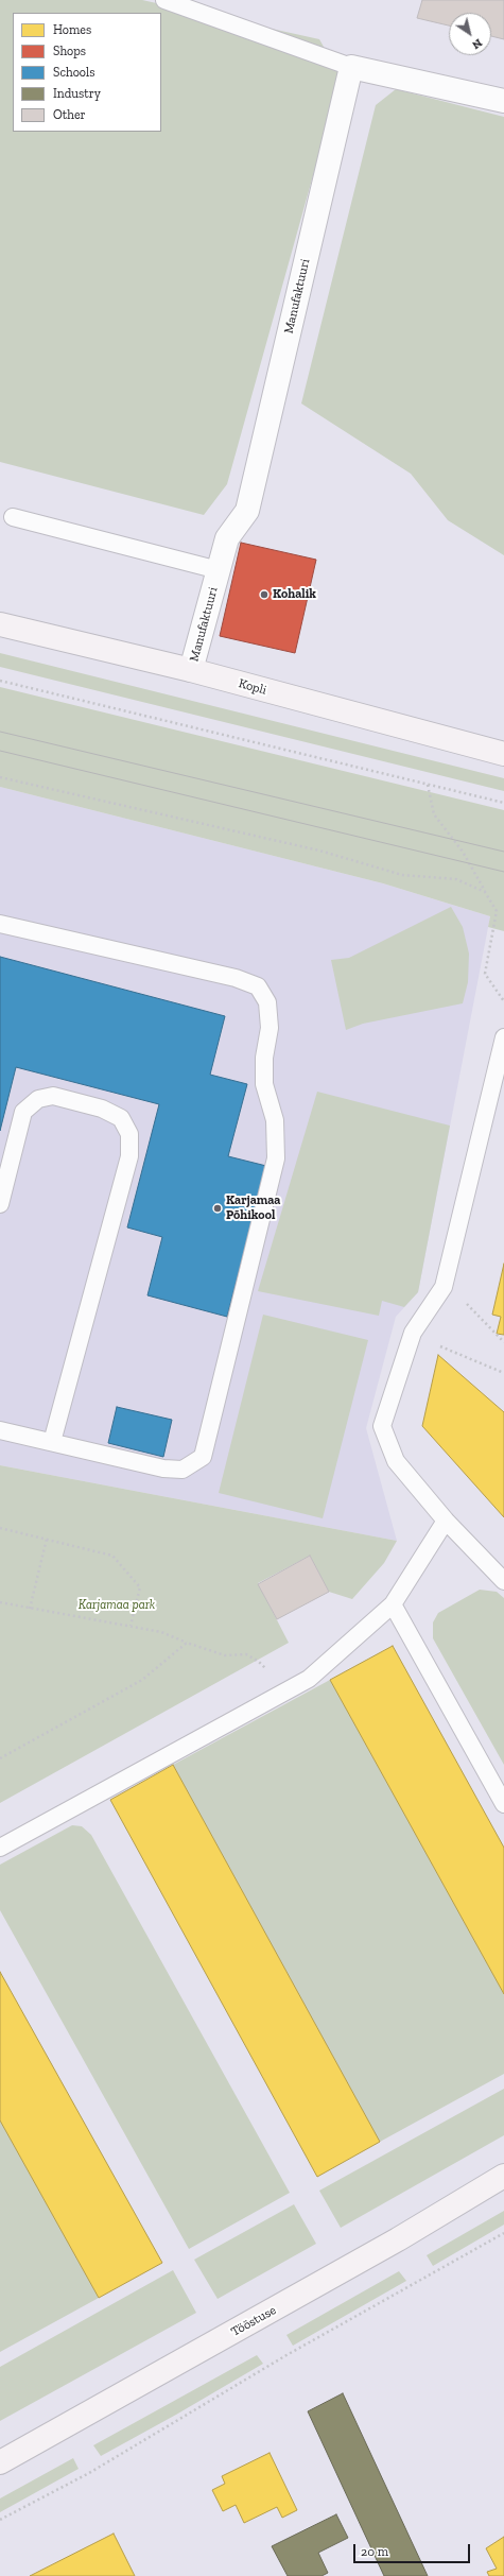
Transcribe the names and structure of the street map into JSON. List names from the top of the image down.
{
  "streets": {
    "street": ["Manufaktuuri", "Kopli", "Tööstuse"]
  },
  "crossings": [
    ["Manufaktuuri", "Kopli"]
  ],
  "parks": ["Karjamaa park"],
  "places": ["Kohalik", "Karjamaa Põhikool"],
  "legend": [
    "Homes",
    "Shops",
    "Schools",
    "Industry",
    "Other"
  ],
  "scale_bar": "20 m",
  "north": "bottom right"
}
